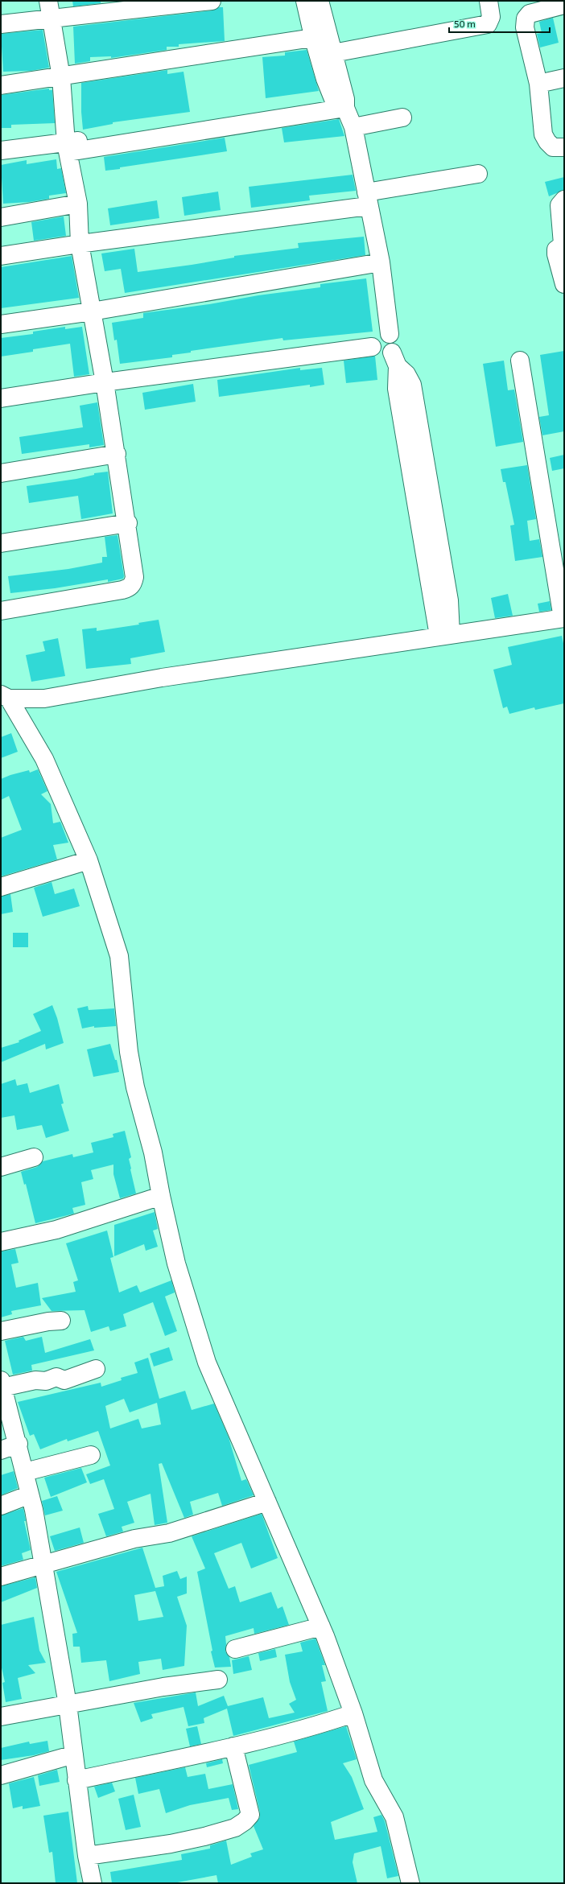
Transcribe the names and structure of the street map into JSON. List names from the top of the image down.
{
  "scale_bar": "50 m"
}
